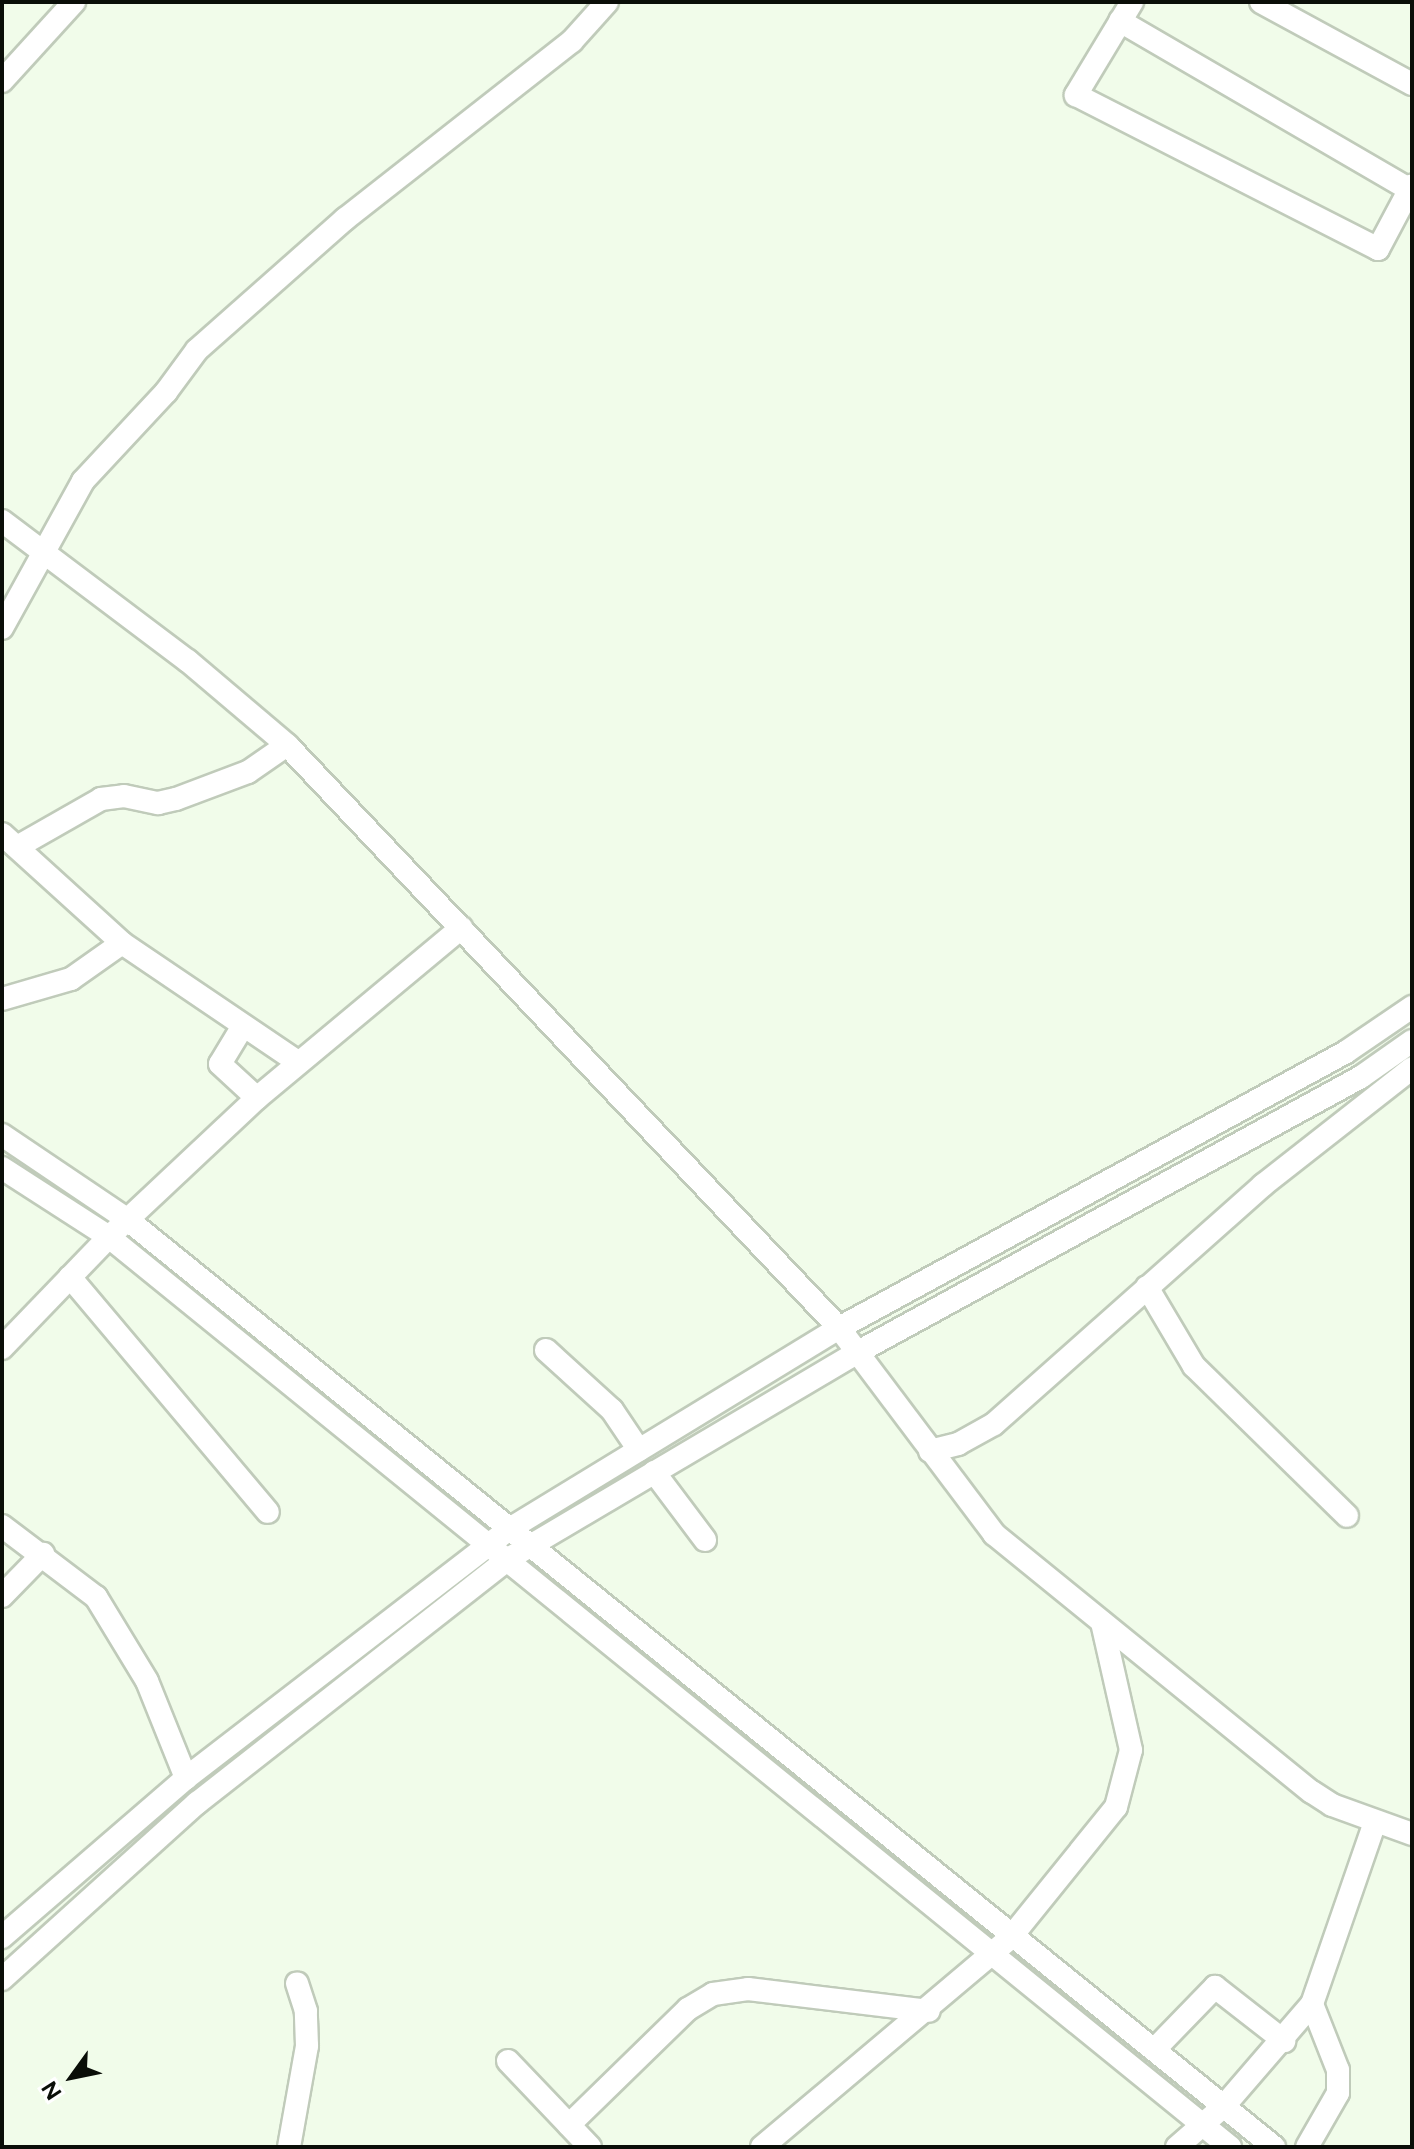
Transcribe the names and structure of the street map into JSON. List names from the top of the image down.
{
  "north": "bottom left"
}
